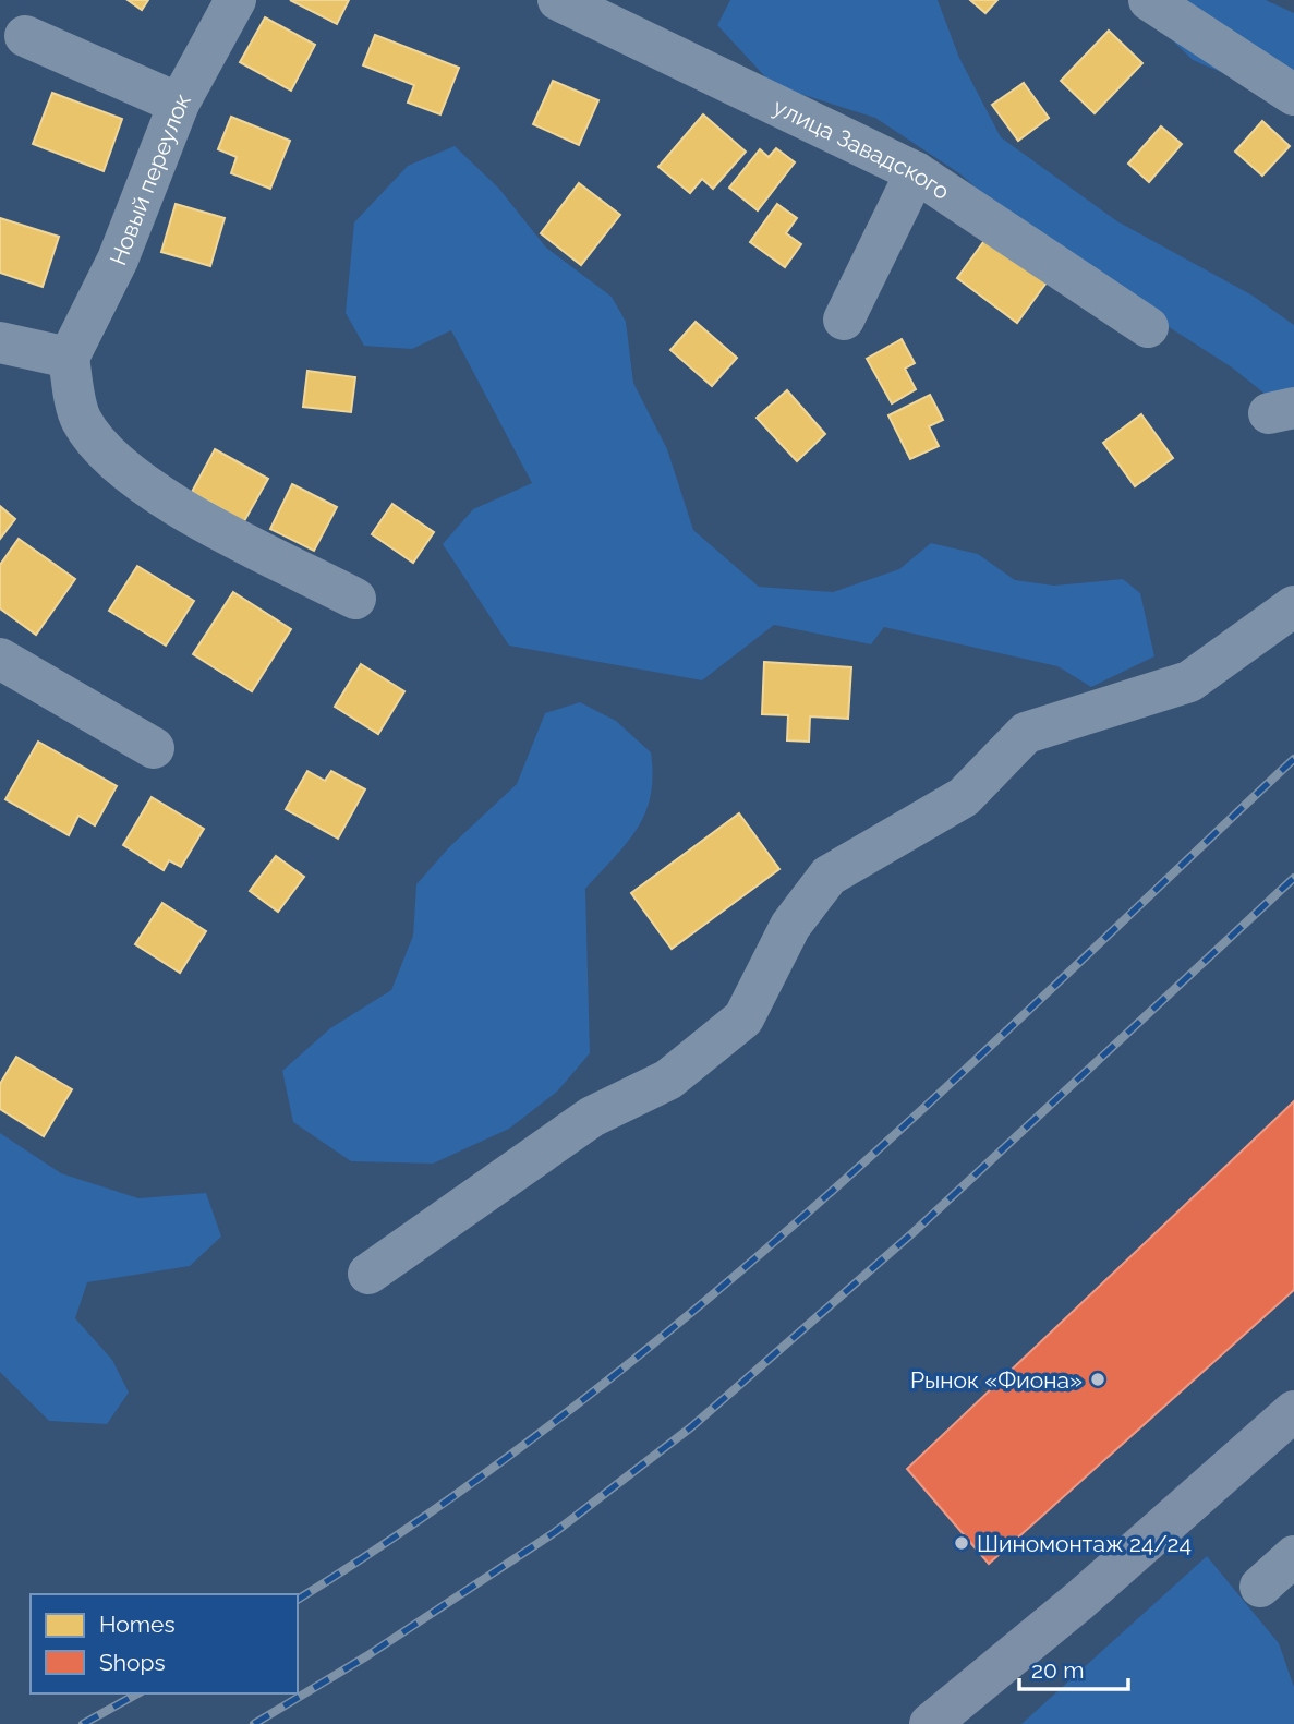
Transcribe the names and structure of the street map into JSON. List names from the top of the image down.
{
  "streets": {
    "street": ["улица Завадского", "Новый переулок"]
  },
  "places": ["Рынок «Фиона»", "Шиномонтаж 24/24"],
  "legend": ["Homes", "Shops"],
  "scale_bar": "20 m"
}
